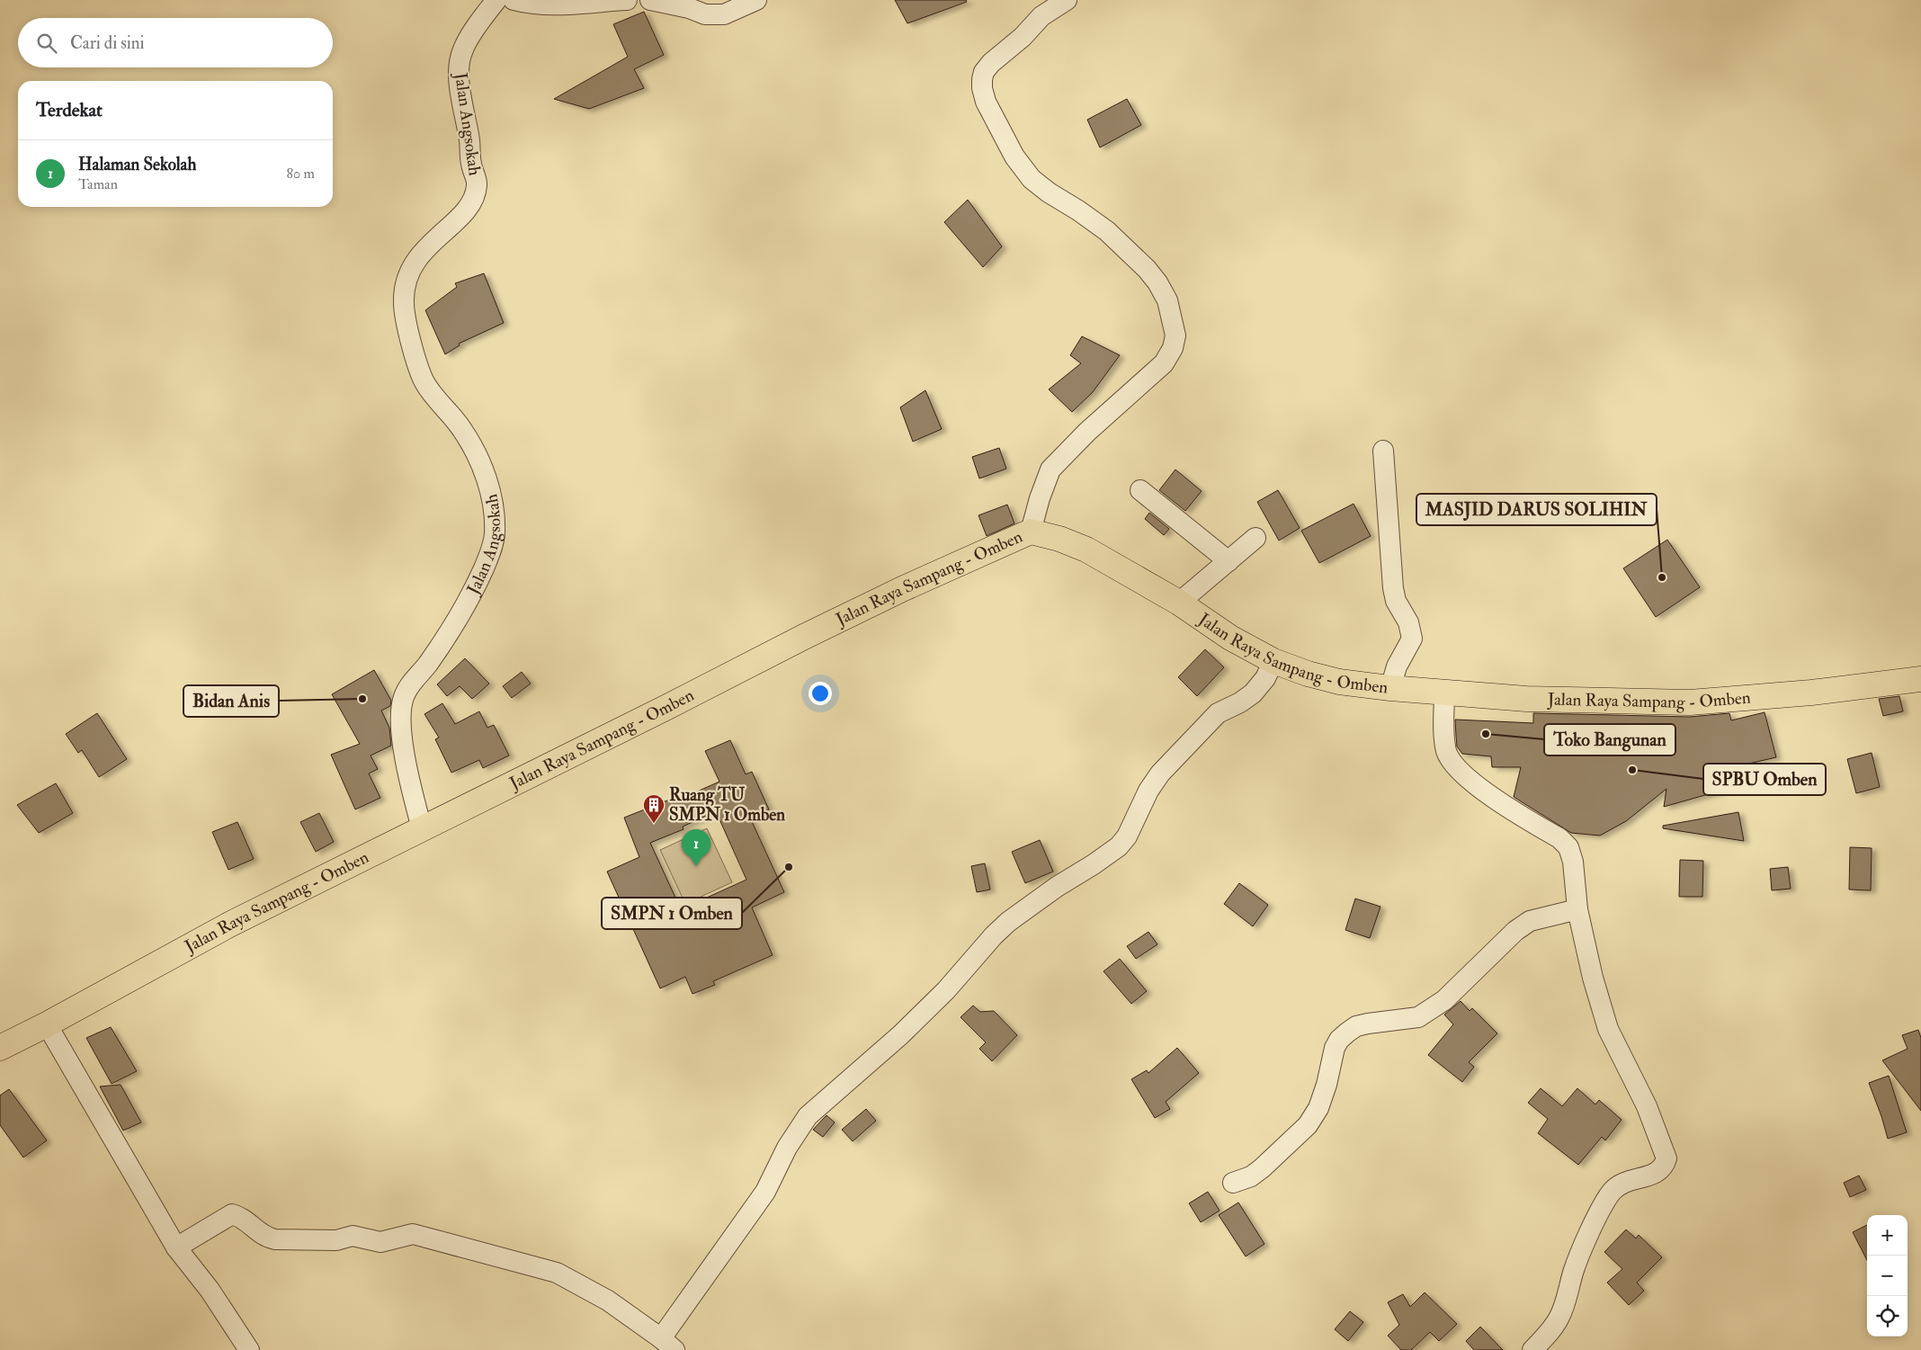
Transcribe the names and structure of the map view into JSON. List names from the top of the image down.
{
  "streets": {
    "main road": ["Jalan Raya Sampang - Omben"],
    "street": ["Jalan Angsokah"]
  },
  "crossings": [
    ["Jalan Angsokah", "Jalan Raya Sampang - Omben"]
  ],
  "places": {
    "other": [
      "MASJID DARUS SOLIHIN",
      "Bidan Anis",
      "Toko Bangunan",
      "SPBU Omben",
      "SMPN 1 Omben"
    ],
    "building": ["Ruang TU SMPN 1 Omben"]
  },
  "page": {
    "search": "Cari di sini",
    "heading": "Terdekat",
    "list": [
      {
        "mark": "1",
        "name": "Halaman Sekolah",
        "note": "Taman",
        "value": "80 m"
      }
    ],
    "pins": "1",
    "map_buttons": ["+", "−"]
  }
}
